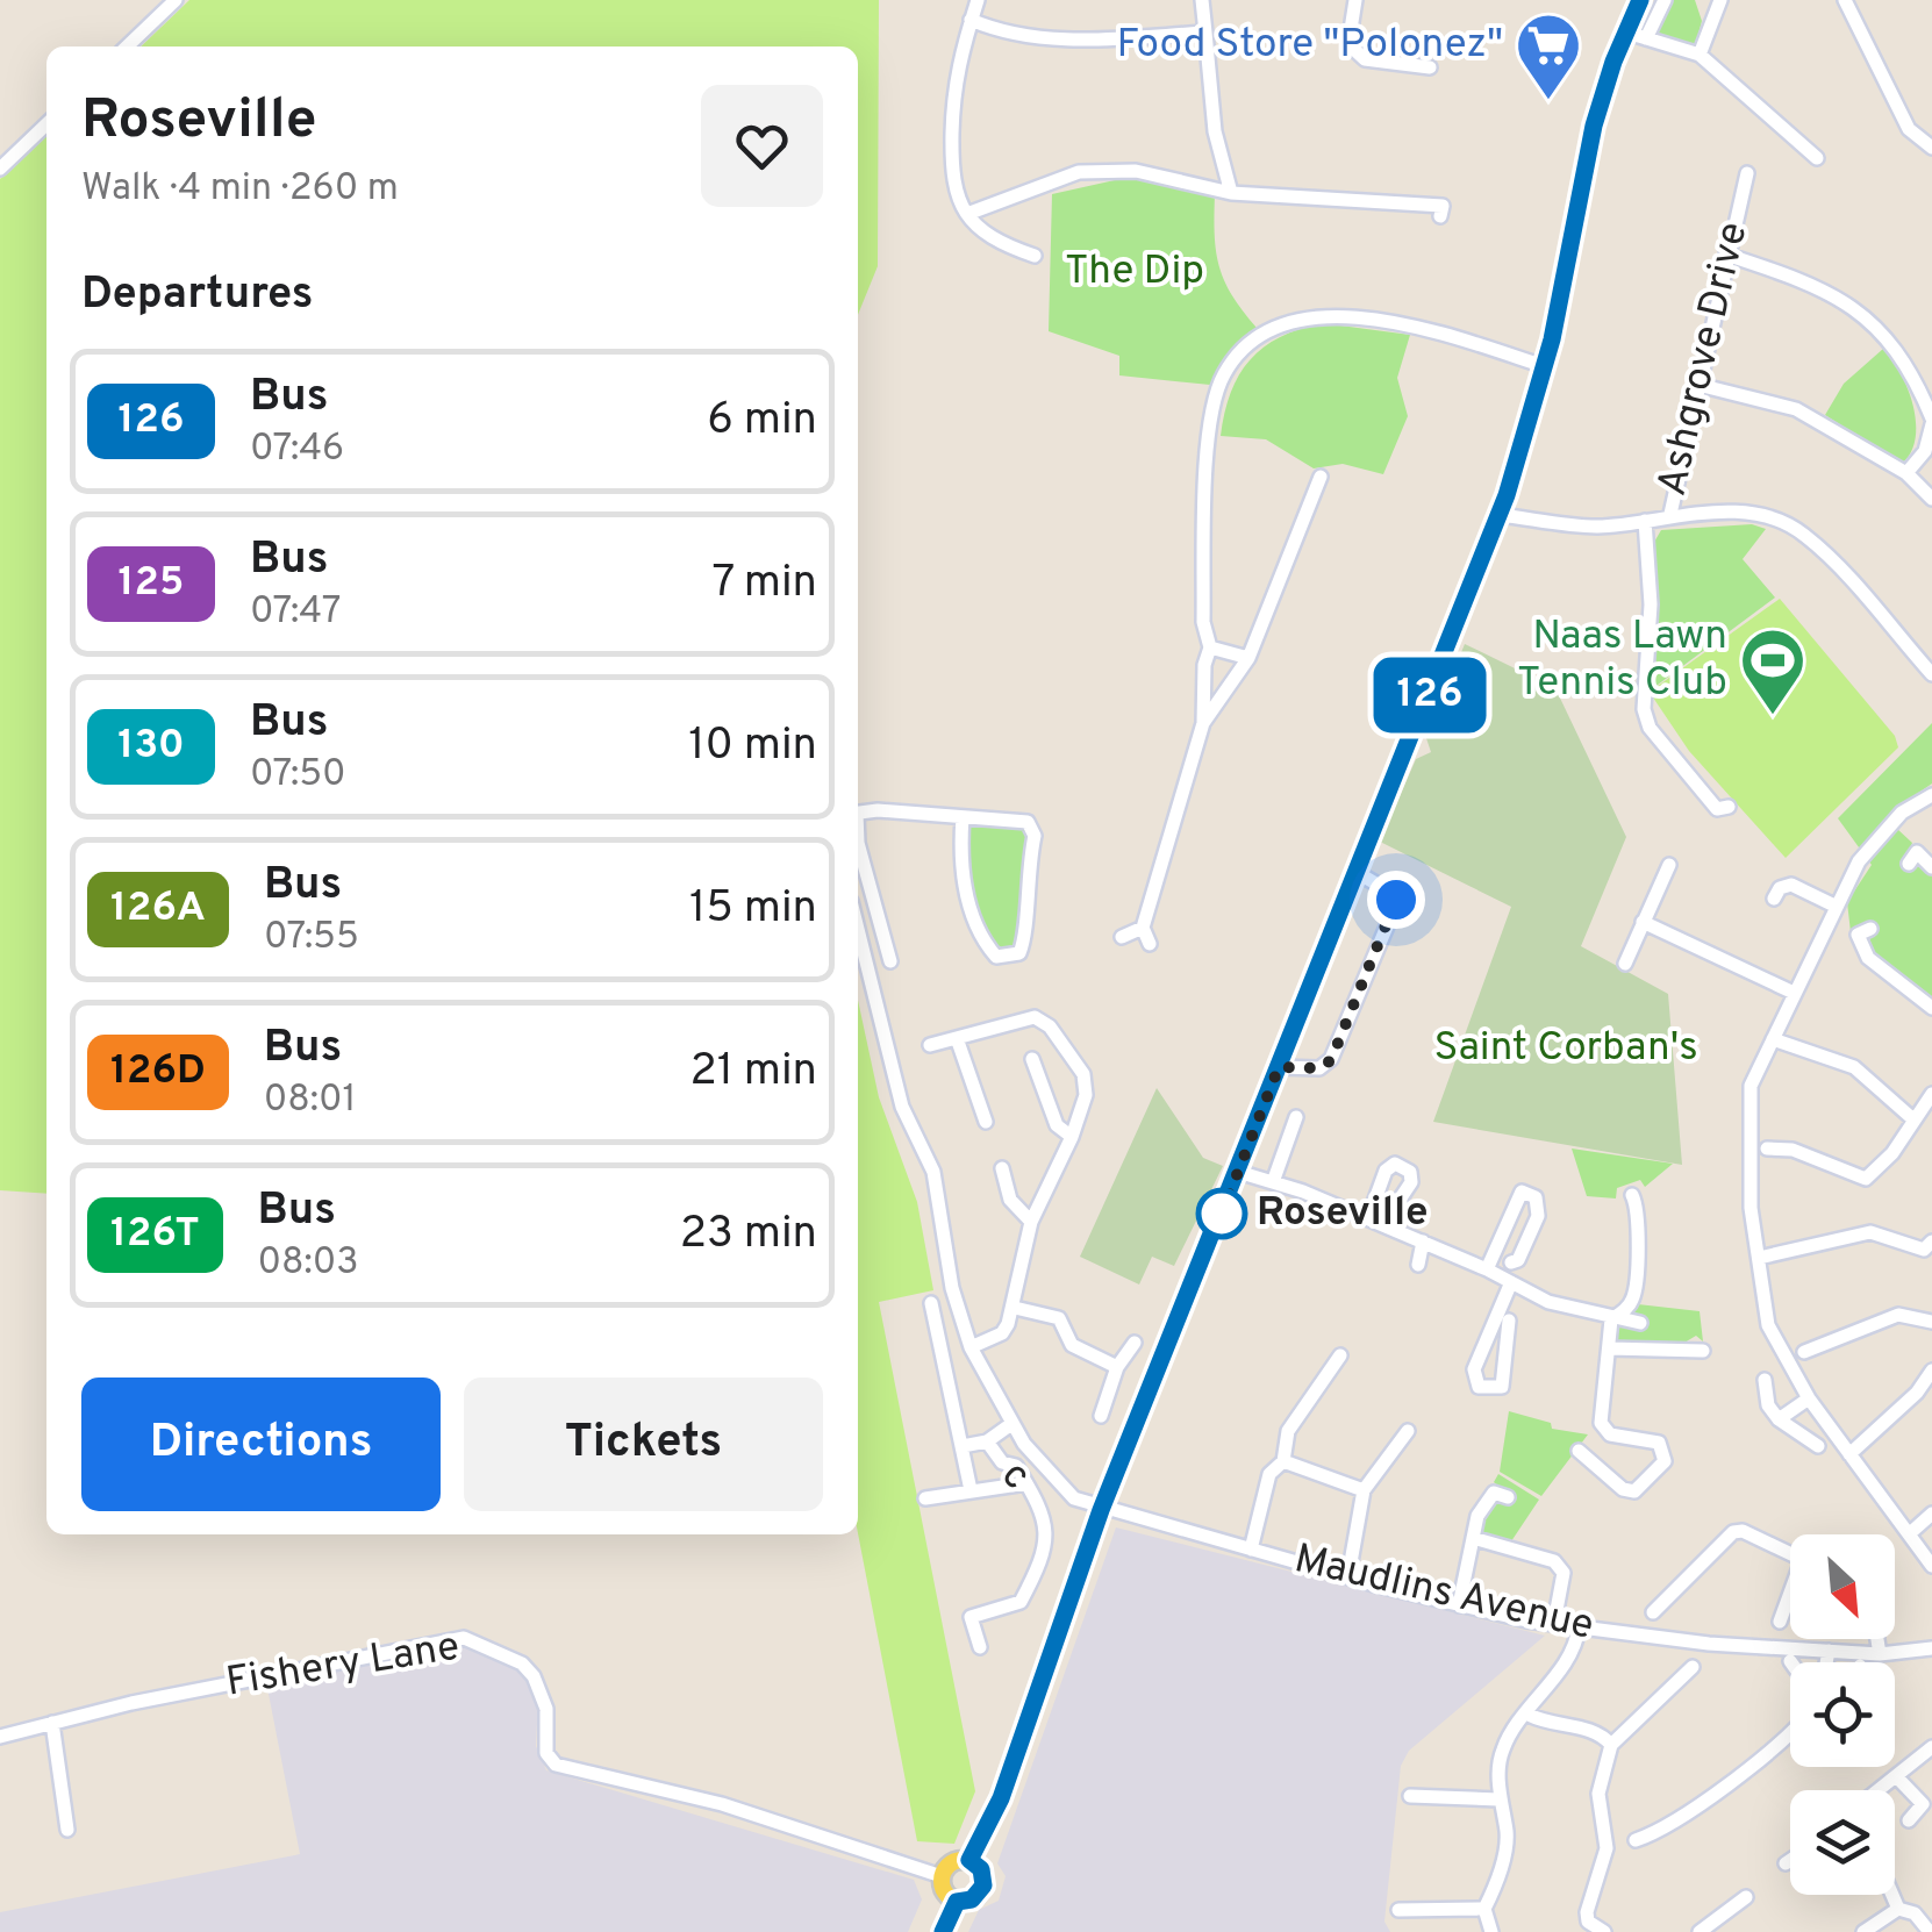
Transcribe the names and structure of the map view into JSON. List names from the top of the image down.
{
  "streets": {
    "street": [
      "Ashgrove Drive",
      "c",
      "Maudlins Avenue",
      "Fishery Lane"
    ]
  },
  "parks": ["The Dip", "Saint Corban's"],
  "places": {
    "supermarket": ["Food Store \"Polonez\""],
    "sports": ["Naas Lawn Tennis Club"],
    "other": ["Roseville"]
  },
  "lines": ["bus line 126"],
  "north": "bottom right",
  "page": {
    "on_map": "126",
    "heading": [
      ["Roseville", "Walk · 4 min · 260 m"],
      "Departures"
    ],
    "list": [
      {
        "mark": "126",
        "name": "Bus",
        "note": "07:46",
        "value": "6 min"
      },
      {
        "mark": "125",
        "name": "Bus",
        "note": "07:47",
        "value": "7 min"
      },
      {
        "mark": "130",
        "name": "Bus",
        "note": "07:50",
        "value": "10 min"
      },
      {
        "mark": "126A",
        "name": "Bus",
        "note": "07:55",
        "value": "15 min"
      },
      {
        "mark": "126D",
        "name": "Bus",
        "note": "08:01",
        "value": "21 min"
      },
      {
        "mark": "126T",
        "name": "Bus",
        "note": "08:03",
        "value": "23 min"
      }
    ],
    "buttons": ["Directions", "Tickets"]
  }
}
